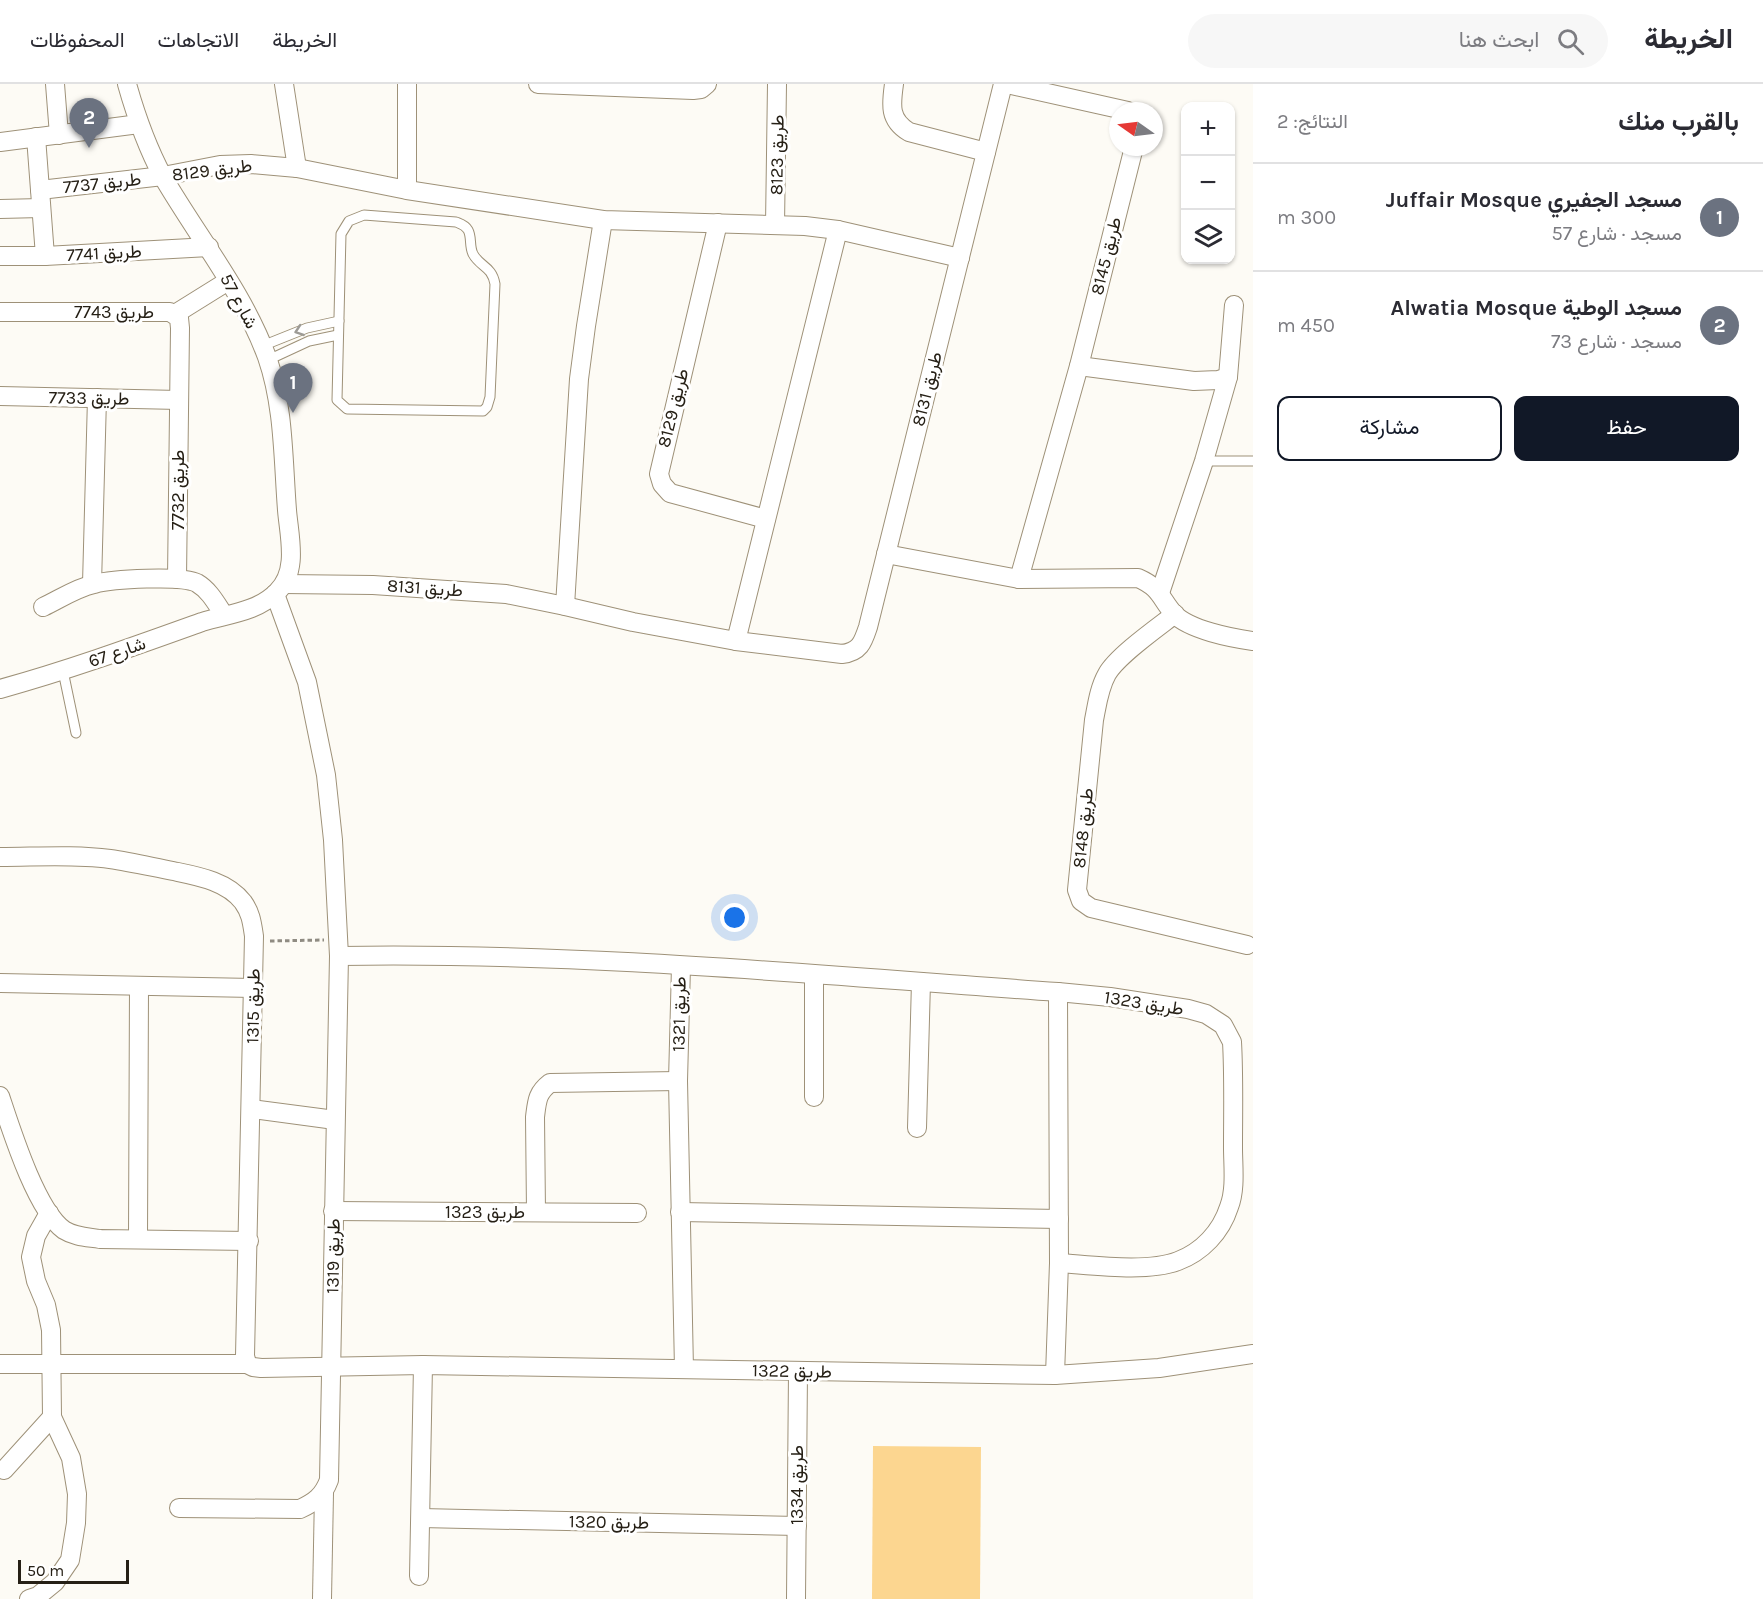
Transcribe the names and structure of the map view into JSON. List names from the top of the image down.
{
  "streets": {
    "street": [
      "طريق 8123",
      "طريق 8129",
      "طريق 7737",
      "طريق 7741",
      "طريق 8145",
      "شارع 57",
      "طريق 7743",
      "طريق 8131",
      "طريق 7733",
      "طريق 7732",
      "شارع 67",
      "طريق 8148",
      "طريق 1323",
      "طريق 1315",
      "طريق 1321",
      "طريق 1319",
      "طريق 1322",
      "طريق 1334",
      "طريق 1320"
    ]
  },
  "crossings": [
    ["طريق 8123", "طريق 8129"],
    ["طريق 8129", "طريق 7737"],
    ["طريق 8129", "شارع 57"],
    ["طريق 8129", "طريق 8131"],
    ["طريق 7737", "شارع 57"],
    ["طريق 7741", "شارع 57"],
    ["شارع 57", "شارع 67"],
    ["طريق 7743", "طريق 7733"],
    ["طريق 7743", "طريق 7732"],
    ["طريق 8131", "شارع 67"],
    ["طريق 8131", "طريق 1319"],
    ["طريق 7733", "طريق 7732"],
    ["شارع 67", "طريق 1319"],
    ["طريق 1323", "طريق 1321"],
    ["طريق 1323", "طريق 1319"],
    ["طريق 1315", "طريق 1322"],
    ["طريق 1321", "طريق 1319"],
    ["طريق 1321", "طريق 1322"],
    ["طريق 1319", "طريق 1322"],
    ["طريق 1322", "طريق 1334"],
    ["طريق 1334", "طريق 1320"]
  ],
  "scale_bar": "50 m",
  "north": "left",
  "page": {
    "header": "الخريطة",
    "search": "ابحث هنا",
    "nav": ["الخريطة", "الاتجاهات", "المحفوظات"],
    "heading": ["بالقرب منك", "النتائج: 2"],
    "pins": ["2", "1"],
    "map_buttons": ["+", "−"],
    "list": [
      {
        "mark": "1",
        "name": "مسجد الجفيري Juffair Mosque",
        "note": "مسجد · شارع 57",
        "value": "300 m"
      },
      {
        "mark": "2",
        "name": "مسجد الوطية Alwatia Mosque",
        "note": "مسجد · شارع 73",
        "value": "450 m"
      }
    ],
    "buttons": ["حفظ", "مشاركة"],
    "scale": "50 m"
  }
}
